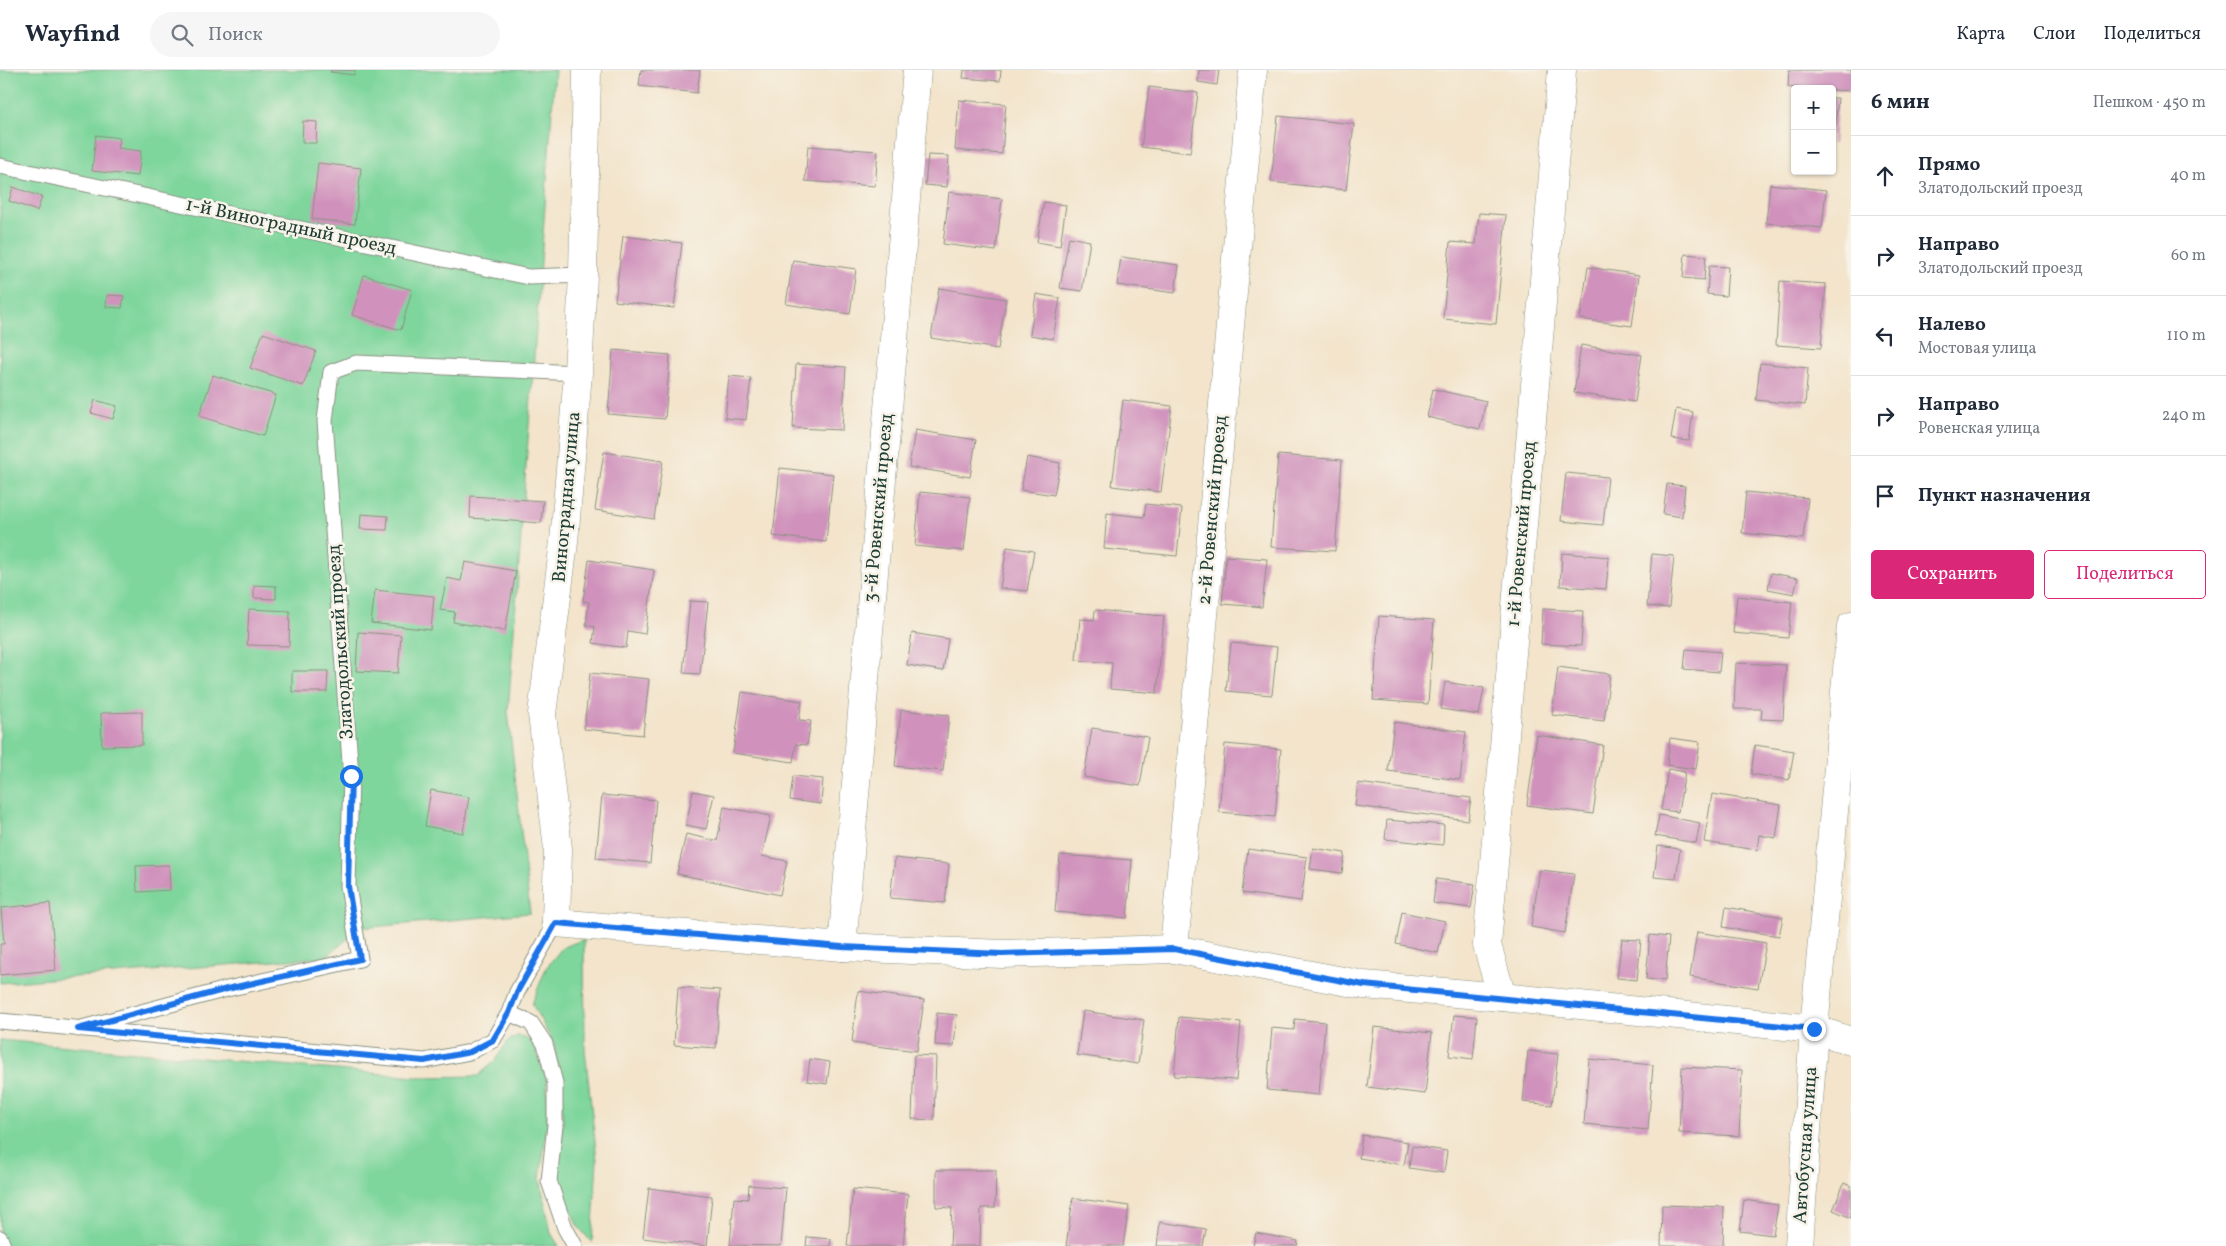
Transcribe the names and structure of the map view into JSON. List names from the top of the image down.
{
  "streets": {
    "street": [
      "Виноградная улица",
      "3-й Ровенский проезд",
      "2-й Ровенский проезд",
      "1-й Ровенский проезд",
      "Автобусная улица"
    ],
    "lane": ["1-й Виноградный проезд", "Златодольский проезд"]
  },
  "crossings": [
    ["1-й Виноградный проезд", "Виноградная улица"],
    ["Виноградная улица", "Златодольский проезд"]
  ],
  "page": {
    "header": "Wayfind",
    "search": "Поиск",
    "nav": ["Карта", "Слои", "Поделиться"],
    "heading": ["6 мин", "Пешком · 450 m"],
    "map_buttons": ["+", "−"],
    "list": [
      ["Прямо", "Златодольский проезд", "40 m"],
      ["Направо", "Златодольский проезд", "60 m"],
      ["Налево", "Мостовая улица", "110 m"],
      ["Направо", "Ровенская улица", "240 m"],
      "Пункт назначения"
    ],
    "buttons": ["Сохранить", "Поделиться"]
  }
}
